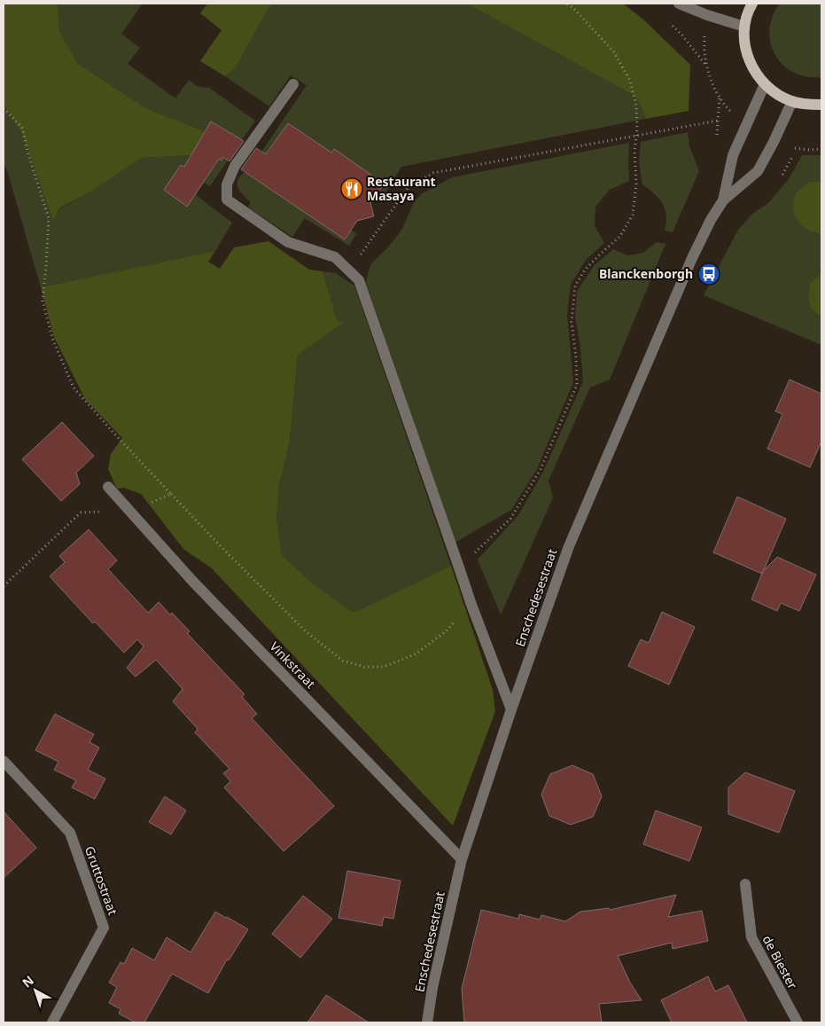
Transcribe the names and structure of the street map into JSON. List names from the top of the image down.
{
  "streets": {
    "street": [
      "Enschedesestraat",
      "Vinkstraat",
      "Gruttostraat",
      "de Biester"
    ]
  },
  "crossings": [
    ["Enschedesestraat", "Vinkstraat"]
  ],
  "places": {
    "restaurant": ["Restaurant Masaya"],
    "bus stop": ["Blanckenborgh"]
  },
  "north": "top left"
}
